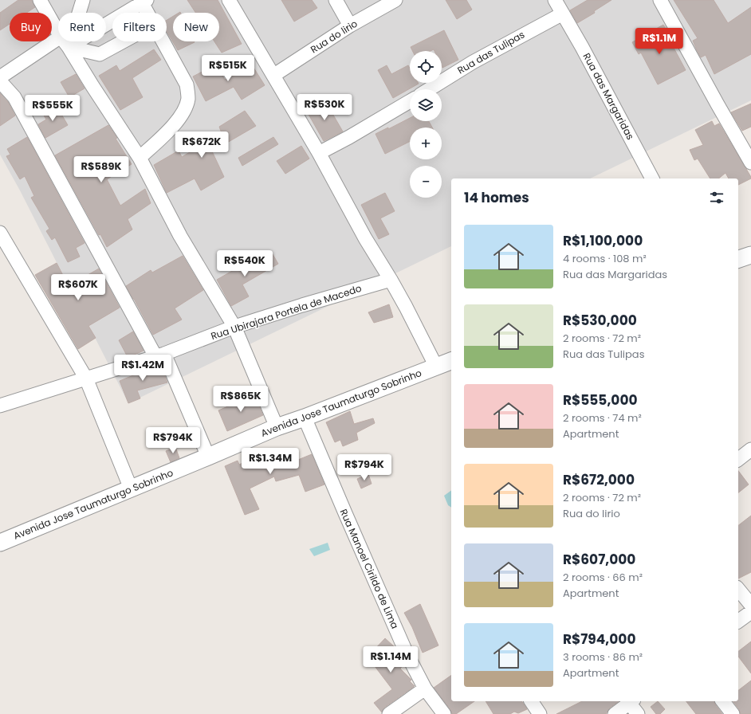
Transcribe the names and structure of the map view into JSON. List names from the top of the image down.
{
  "streets": {
    "street": [
      "Rua do lirio",
      "Rua das Tulipas",
      "Rua das Margaridas",
      "Rua Ubirajara Portela de Macedo",
      "Avenida Jose Taumaturgo Sobrinho",
      "Rua Manoel Cirildo de Lima"
    ]
  },
  "crossings": [
    ["Rua das Tulipas", "Rua das Margaridas"],
    ["Avenida Jose Taumaturgo Sobrinho", "Rua Manoel Cirildo de Lima"]
  ],
  "page": {
    "chip": [
      "Buy",
      "Rent",
      "Filters",
      "New"
    ],
    "price": [
      "R$1.1M",
      "R$515K",
      "R$530K",
      "R$555K",
      "R$672K",
      "R$589K",
      "R$540K",
      "R$607K",
      "R$1.42M",
      "R$865K",
      "R$794K",
      "R$1.34M",
      "R$794K",
      "R$1.14M"
    ],
    "map_buttons": ["+", "−"],
    "heading": "14 homes",
    "list": [
      {
        "name": "R$1,100,000",
        "note": "4 rooms · 108 m² · Rua das Margaridas"
      },
      {
        "name": "R$530,000",
        "note": "2 rooms · 72 m² · Rua das Tulipas"
      },
      {
        "name": "R$555,000",
        "note": "2 rooms · 74 m² · Apartment"
      },
      {
        "name": "R$672,000",
        "note": "2 rooms · 72 m² · Rua do lirio"
      },
      {
        "name": "R$607,000",
        "note": "2 rooms · 66 m² · Apartment"
      },
      {
        "name": "R$794,000",
        "note": "3 rooms · 86 m² · Apartment"
      }
    ]
  }
}
